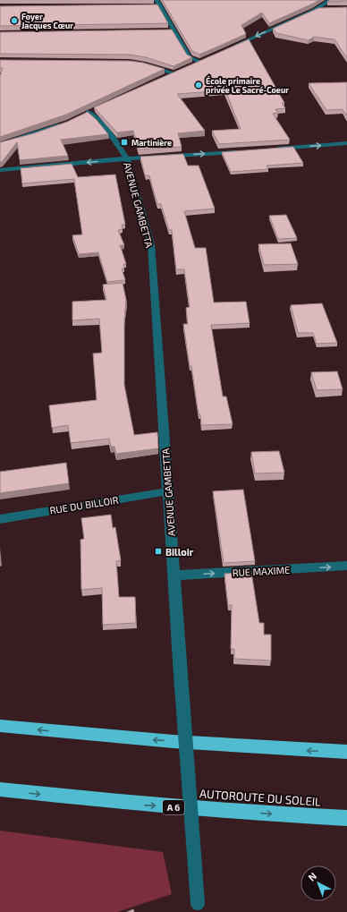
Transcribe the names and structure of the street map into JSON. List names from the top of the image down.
{
  "streets": {
    "highway": ["AUTOROUTE DU SOLEIL", "A 6"],
    "street": ["AVENUE GAMBETTA", "RUE DU BILLOIR", "RUE MAXIME"]
  },
  "crossings": [
    ["AVENUE GAMBETTA", "RUE DU BILLOIR"],
    ["AVENUE GAMBETTA", "RUE MAXIME"]
  ],
  "one_way": ["RUE MAXIME"],
  "places": {
    "other": ["Foyer Jacques Cœur", "École primaire privée Le Sacré-Coeur"],
    "transit": ["Martinière", "Billoir"]
  },
  "north": "top left"
}
